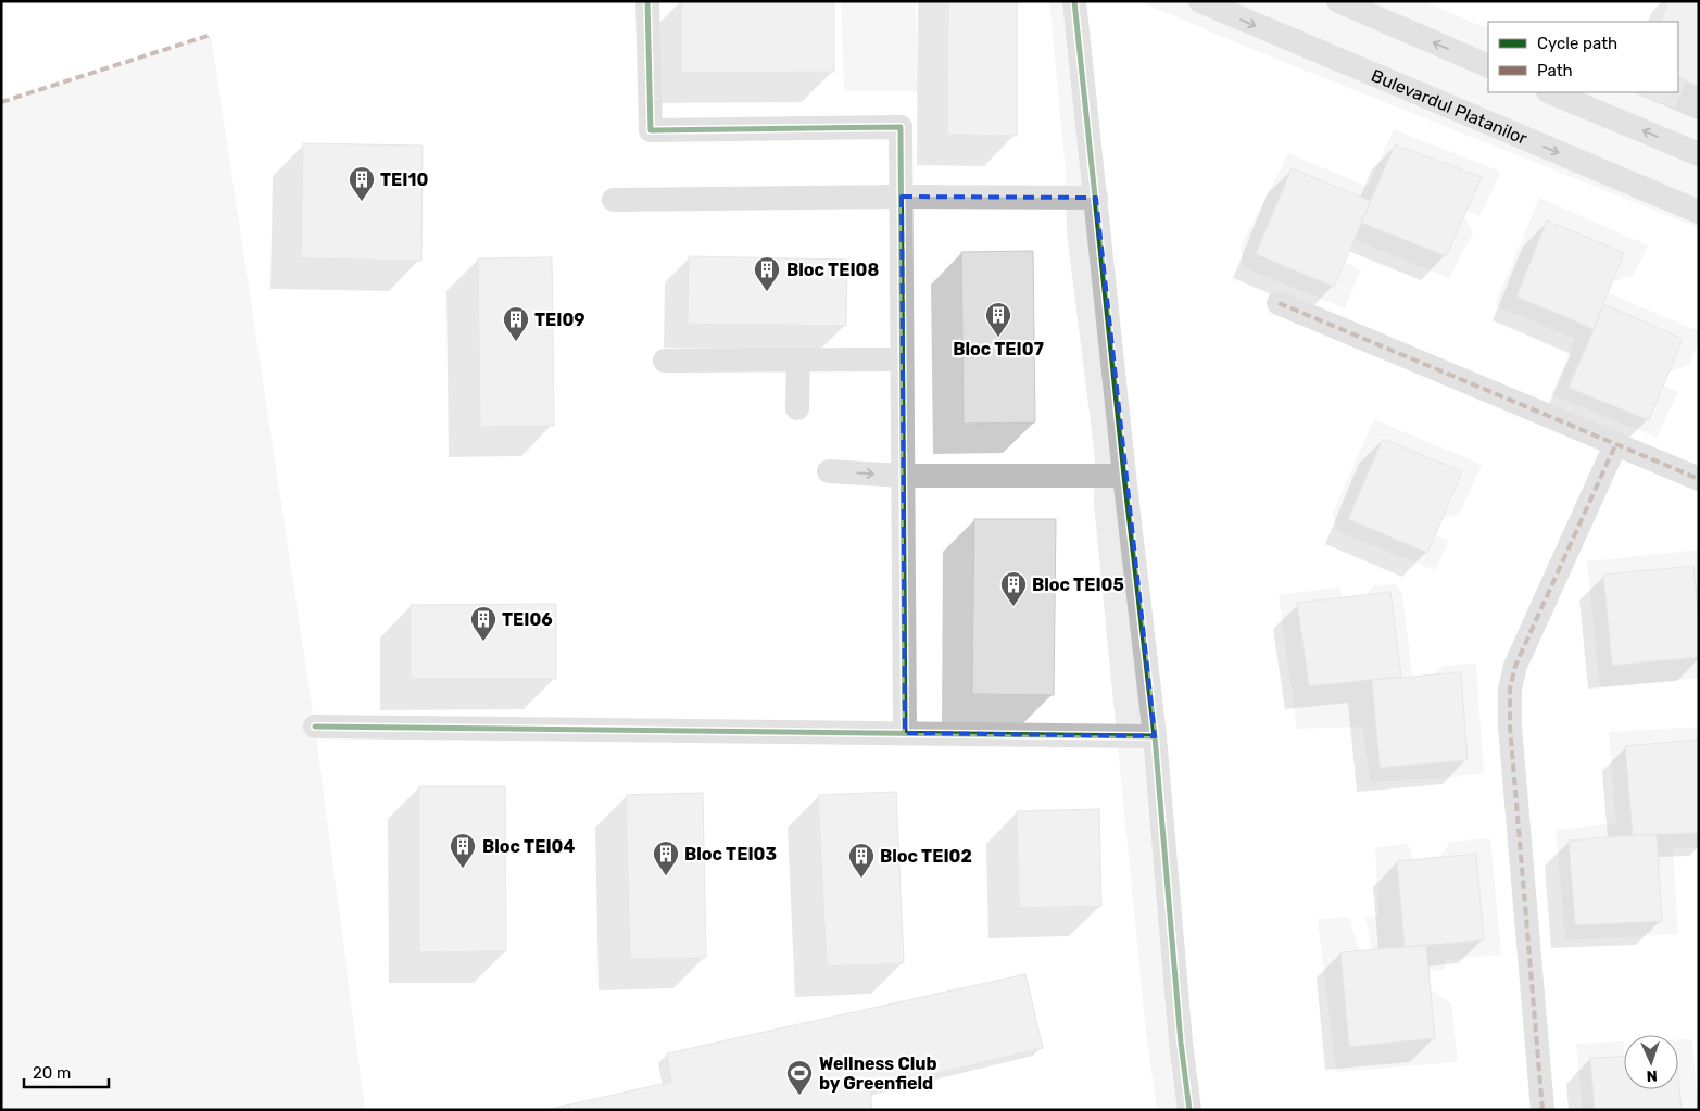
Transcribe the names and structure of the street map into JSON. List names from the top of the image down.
{
  "streets": {
    "street": ["Bulevardul Platanilor"]
  },
  "places": {
    "building": [
      "TEI10",
      "Bloc TEI08",
      "Bloc TEI07",
      "TEI09",
      "Bloc TEI05",
      "TEI06",
      "Bloc TEI04",
      "Bloc TEI03",
      "Bloc TEI02"
    ],
    "sports": ["Wellness Club by Greenfield"]
  },
  "legend": ["Cycle path", "Path"],
  "scale_bar": "20 m",
  "north": "bottom"
}
